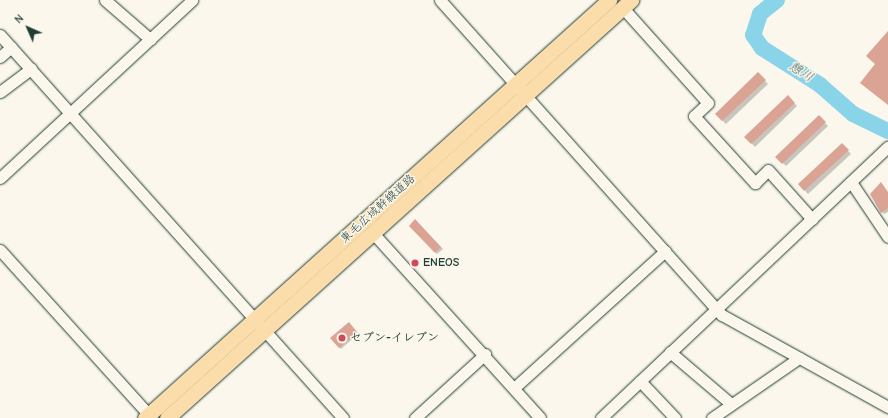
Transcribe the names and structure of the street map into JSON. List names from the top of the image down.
{
  "streets": {
    "highway": ["東毛広域幹線道路"]
  },
  "water": ["憩川"],
  "places": ["ENEOS", "セブン-イレブン"],
  "north": "top left"
}
